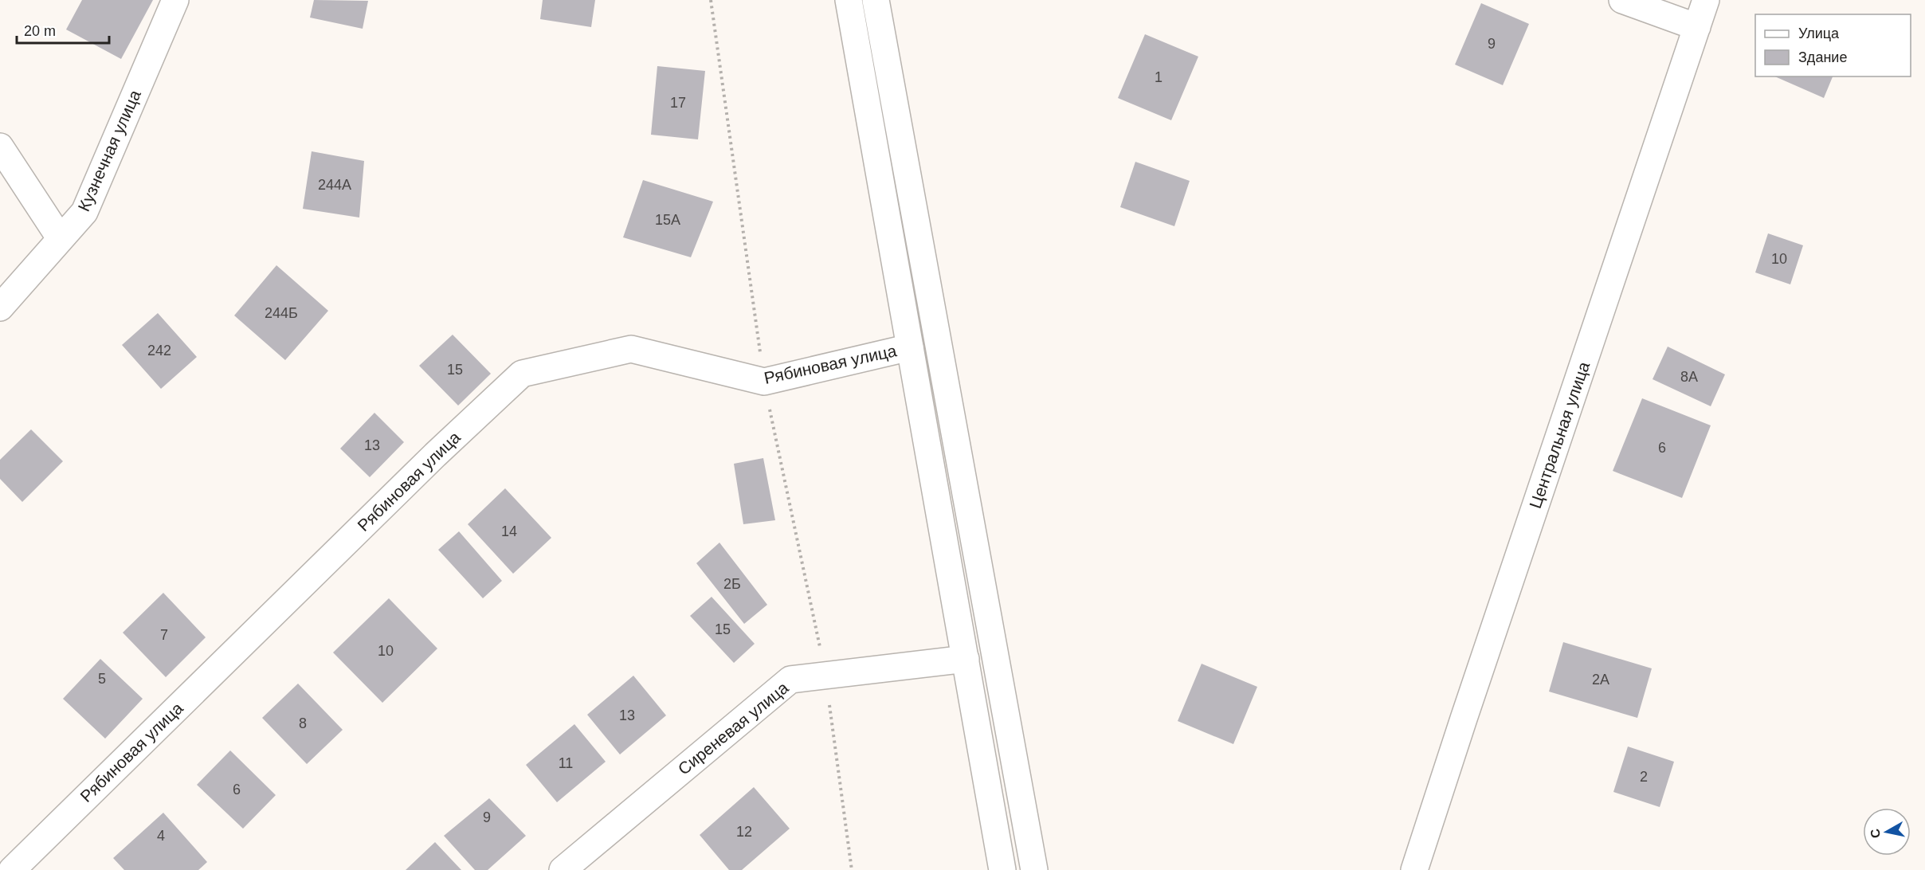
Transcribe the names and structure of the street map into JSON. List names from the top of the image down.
{
  "streets": {
    "street": [
      "Кузнечная улица",
      "Рябиновая улица",
      "Центральная улица",
      "Сиреневая улица"
    ]
  },
  "house_numbers": [
    "9",
    "1",
    "17",
    "244А",
    "15А",
    "10",
    "244Б",
    "242",
    "15",
    "8А",
    "13",
    "6",
    "14",
    "2Б",
    "15",
    "7",
    "10",
    "5",
    "2А",
    "13",
    "8",
    "11",
    "2",
    "6",
    "9",
    "12",
    "4"
  ],
  "legend": ["Улица", "Здание"],
  "scale_bar": "20 m",
  "north": "left"
}
